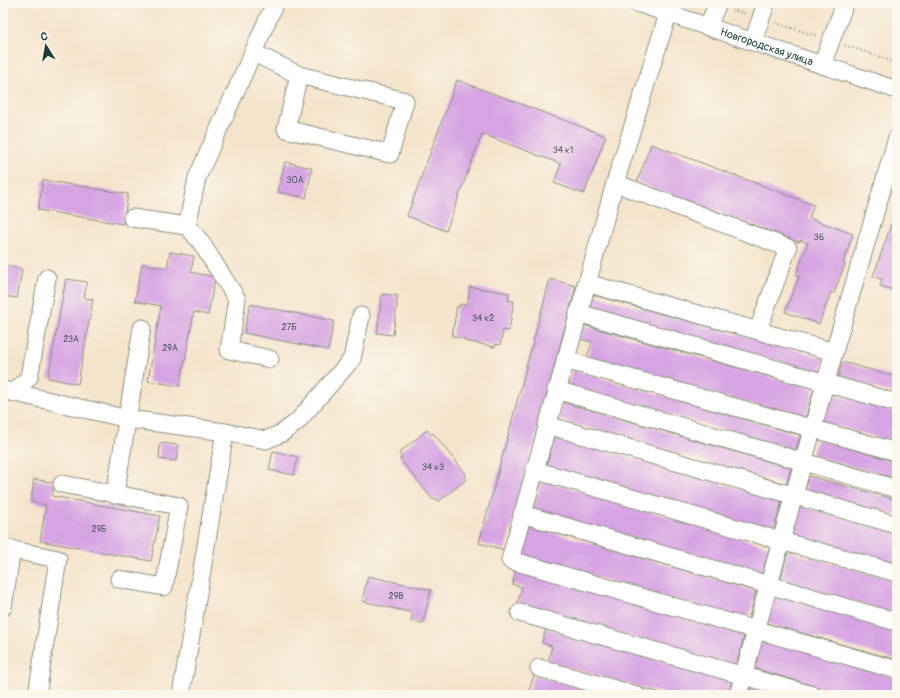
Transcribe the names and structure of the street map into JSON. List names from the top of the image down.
{
  "streets": {
    "street": ["Новгородская улица"]
  },
  "house_numbers": [
    "34 к1",
    "30А",
    "36",
    "34 к2",
    "27Б",
    "23А",
    "29А",
    "34 к3",
    "29Б",
    "29В"
  ],
  "north": "top"
}
